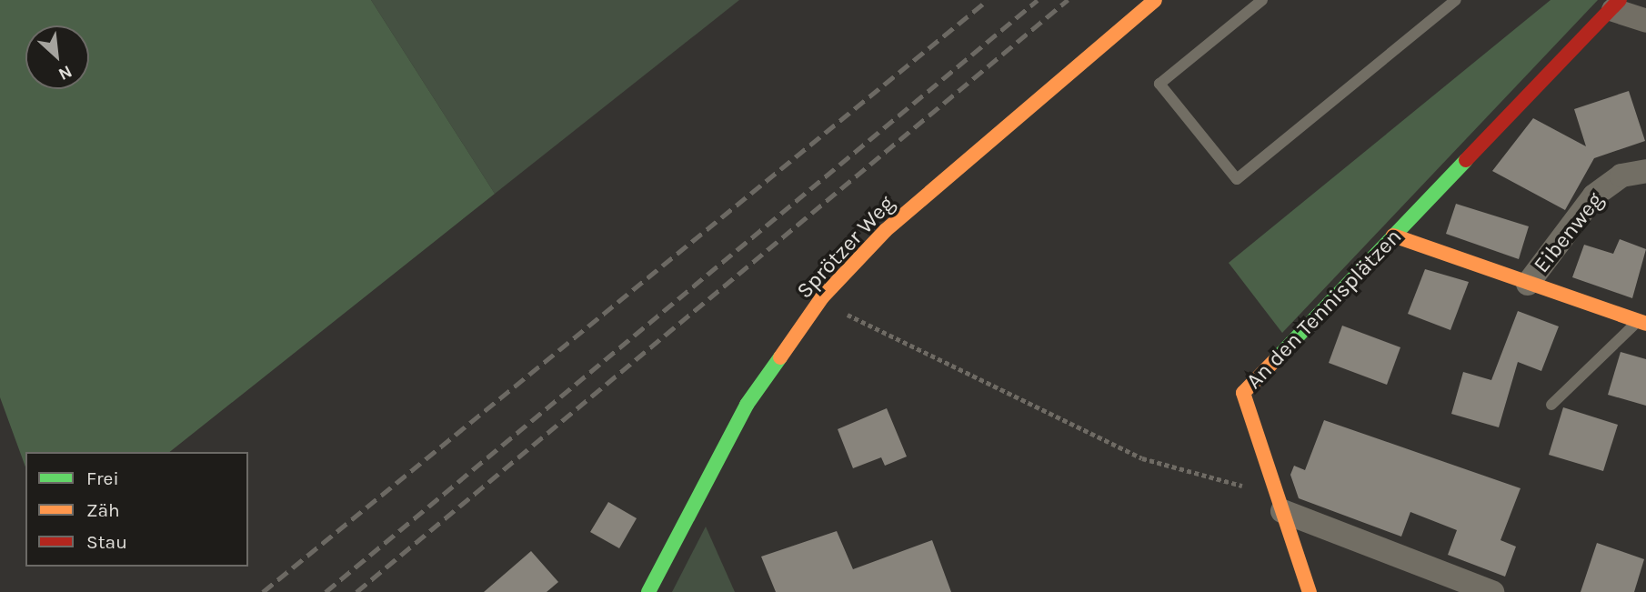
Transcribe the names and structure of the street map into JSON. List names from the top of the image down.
{
  "streets": {
    "street": ["Eibenweg", "Sprötzer Weg", "An den Tennisplätzen"]
  },
  "crossings": [
    ["Eibenweg", "An den Tennisplätzen"]
  ],
  "legend": ["Frei", "Zäh", "Stau"],
  "north": "bottom right"
}
